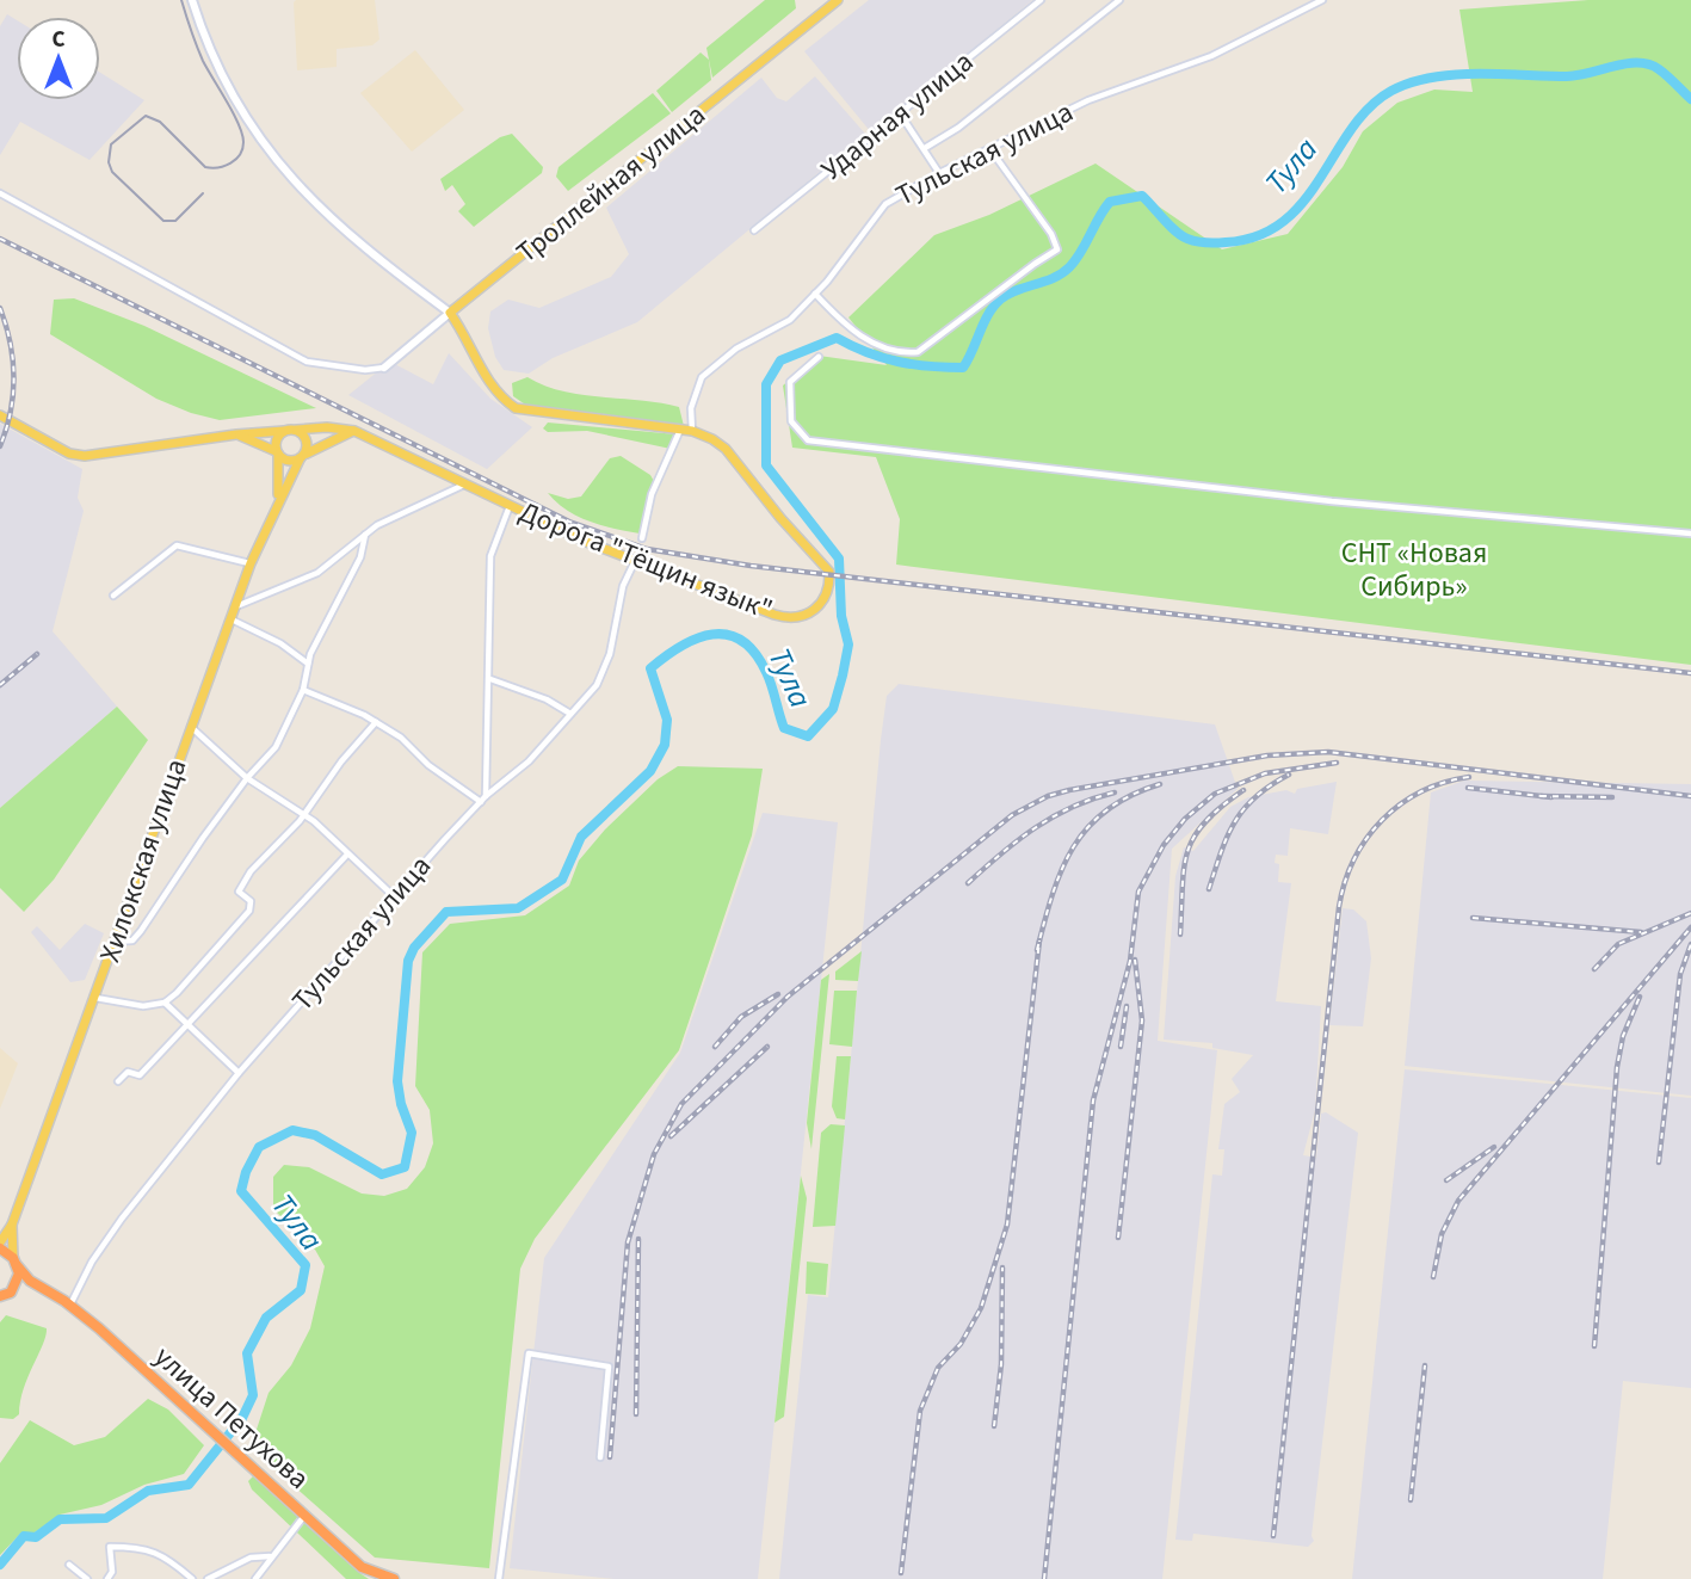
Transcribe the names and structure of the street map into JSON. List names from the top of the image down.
{
  "streets": {
    "highway": ["улица Петухова"],
    "main road": ["Троллейная улица", "Дорога \"Тёщин язык\"", "Хилокская улица"],
    "street": ["Ударная улица", "Тульская улица"]
  },
  "crossings": [
    ["Тульская улица", "Дорога \"Тёщин язык\""],
    ["Тульская улица", "улица Петухова"],
    ["Троллейная улица", "Дорога \"Тёщин язык\""]
  ],
  "water": ["Тула"],
  "parks": ["СНТ «Новая Сибирь»"],
  "north": "top"
}
